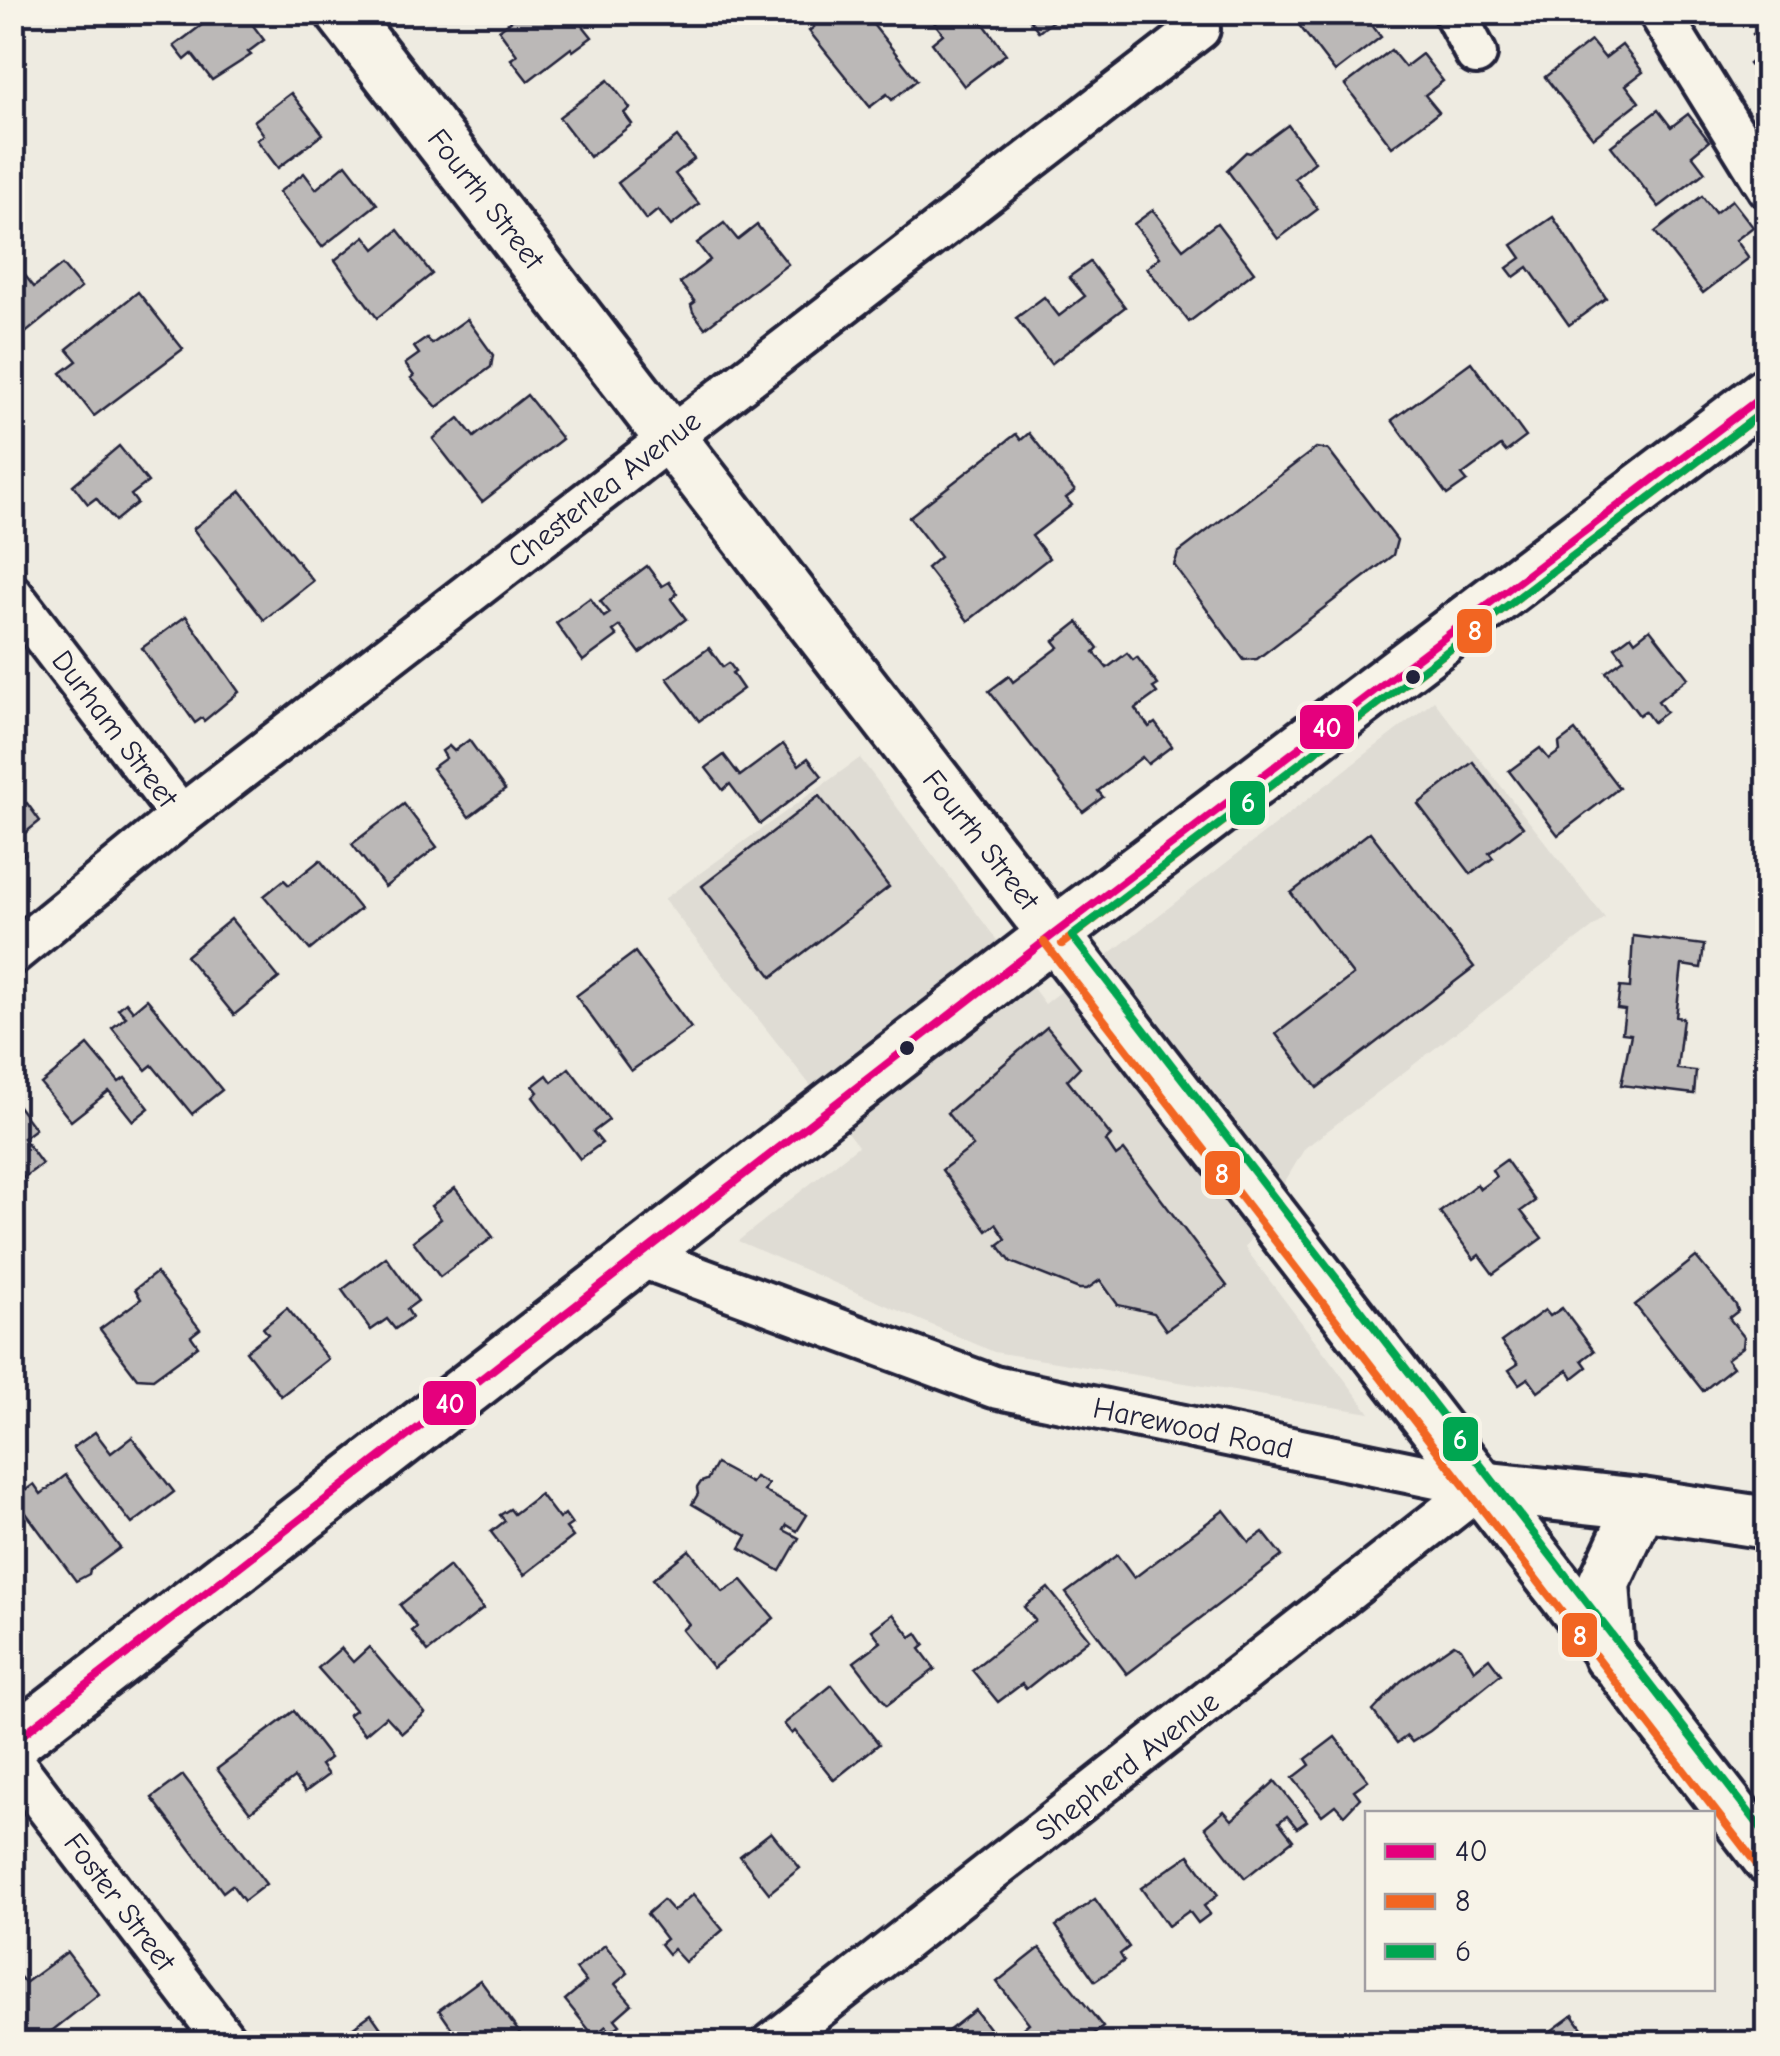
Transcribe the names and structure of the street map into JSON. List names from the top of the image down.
{
  "streets": {
    "street": [
      "Fourth Street",
      "Chesterlea Avenue",
      "Durham Street",
      "Harewood Road",
      "Shepherd Avenue",
      "Foster Street"
    ]
  },
  "crossings": [
    ["Fourth Street", "Chesterlea Avenue"],
    ["Fourth Street", "Harewood Road"],
    ["Fourth Street", "Shepherd Avenue"],
    ["Chesterlea Avenue", "Durham Street"],
    ["Harewood Road", "Shepherd Avenue"]
  ],
  "lines": ["transit line 40", "transit line 8", "transit line 6"],
  "legend": ["40", "8", "6"]
}
